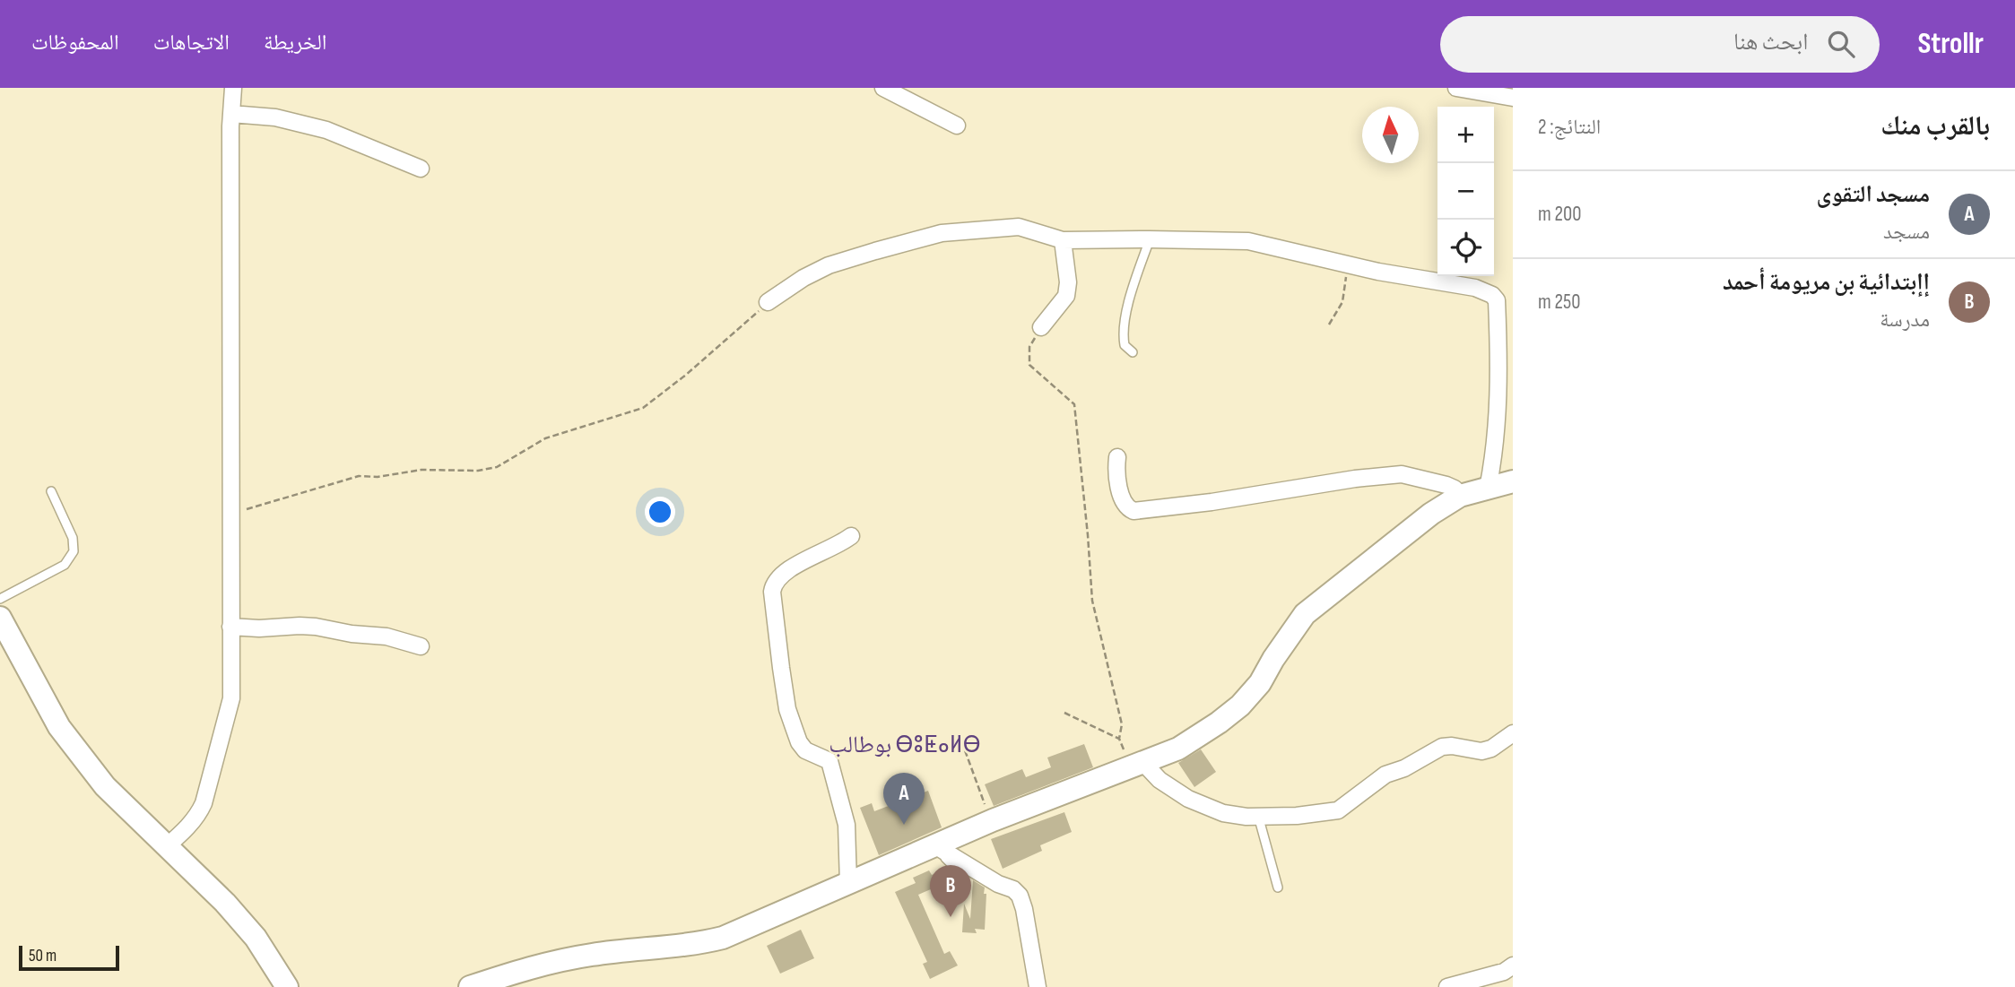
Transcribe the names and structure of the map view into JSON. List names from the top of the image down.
{
  "districts": ["بوطالب ⴱⵓⵟⴰⵍⴱ"],
  "scale_bar": "50 m",
  "north": "top",
  "page": {
    "header": "Strollr",
    "search": "ابحث هنا",
    "nav": ["الخريطة", "الاتجاهات", "المحفوظات"],
    "heading": ["بالقرب منك", "النتائج: 2"],
    "map_buttons": ["+", "−"],
    "list": [
      {
        "mark": "A",
        "name": "مسجد التقوى",
        "note": "مسجد",
        "value": "200 m"
      },
      {
        "mark": "B",
        "name": "إإبتدائية بن مريومة أحمد",
        "note": "مدرسة",
        "value": "250 m"
      }
    ],
    "pins": ["A", "B"],
    "scale": "50 m"
  }
}
